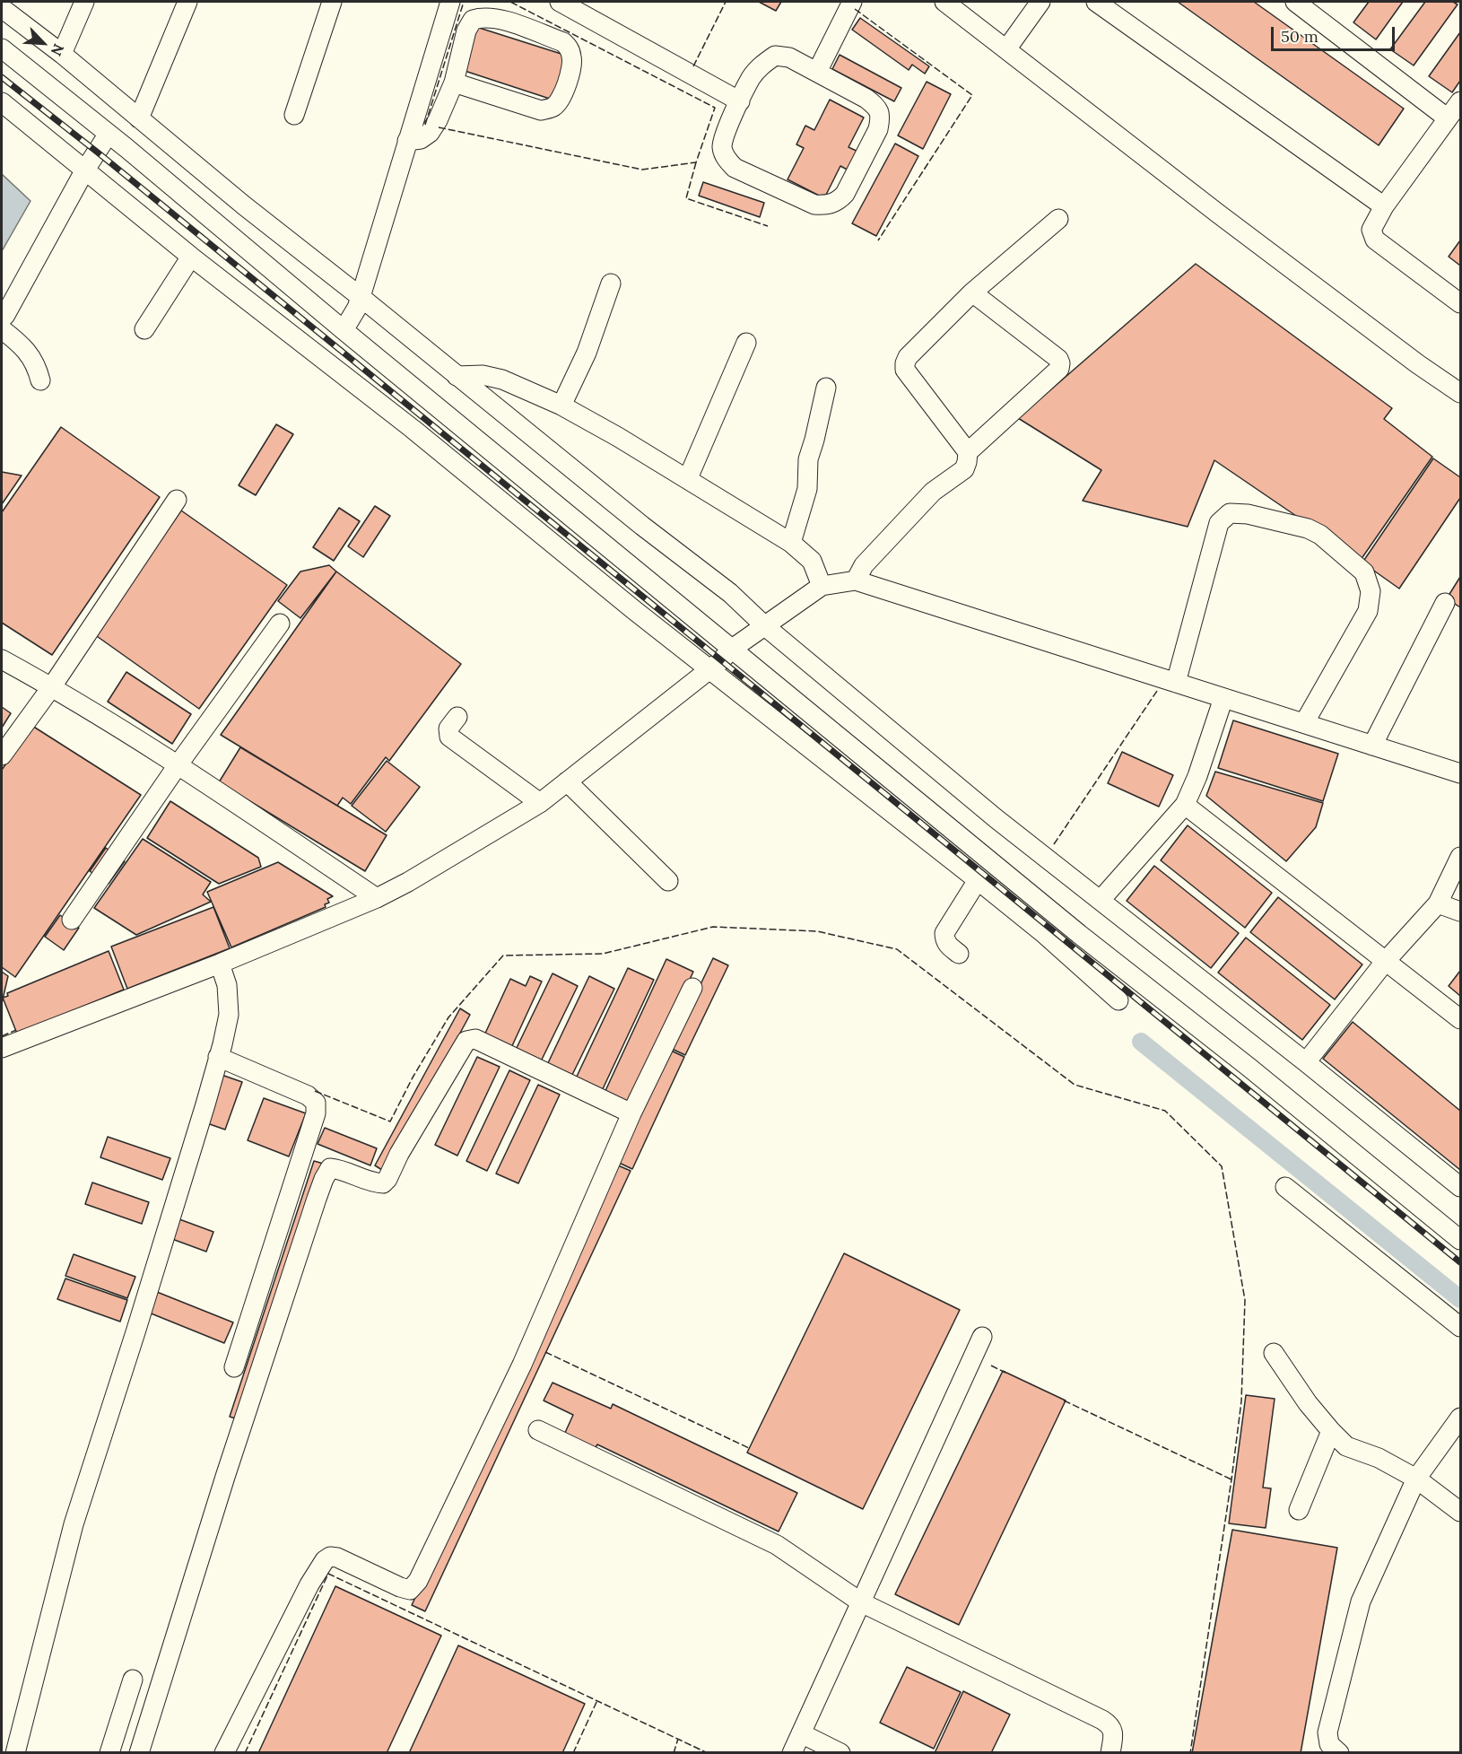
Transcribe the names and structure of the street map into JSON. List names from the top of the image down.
{
  "scale_bar": "50 m",
  "north": "bottom right"
}
